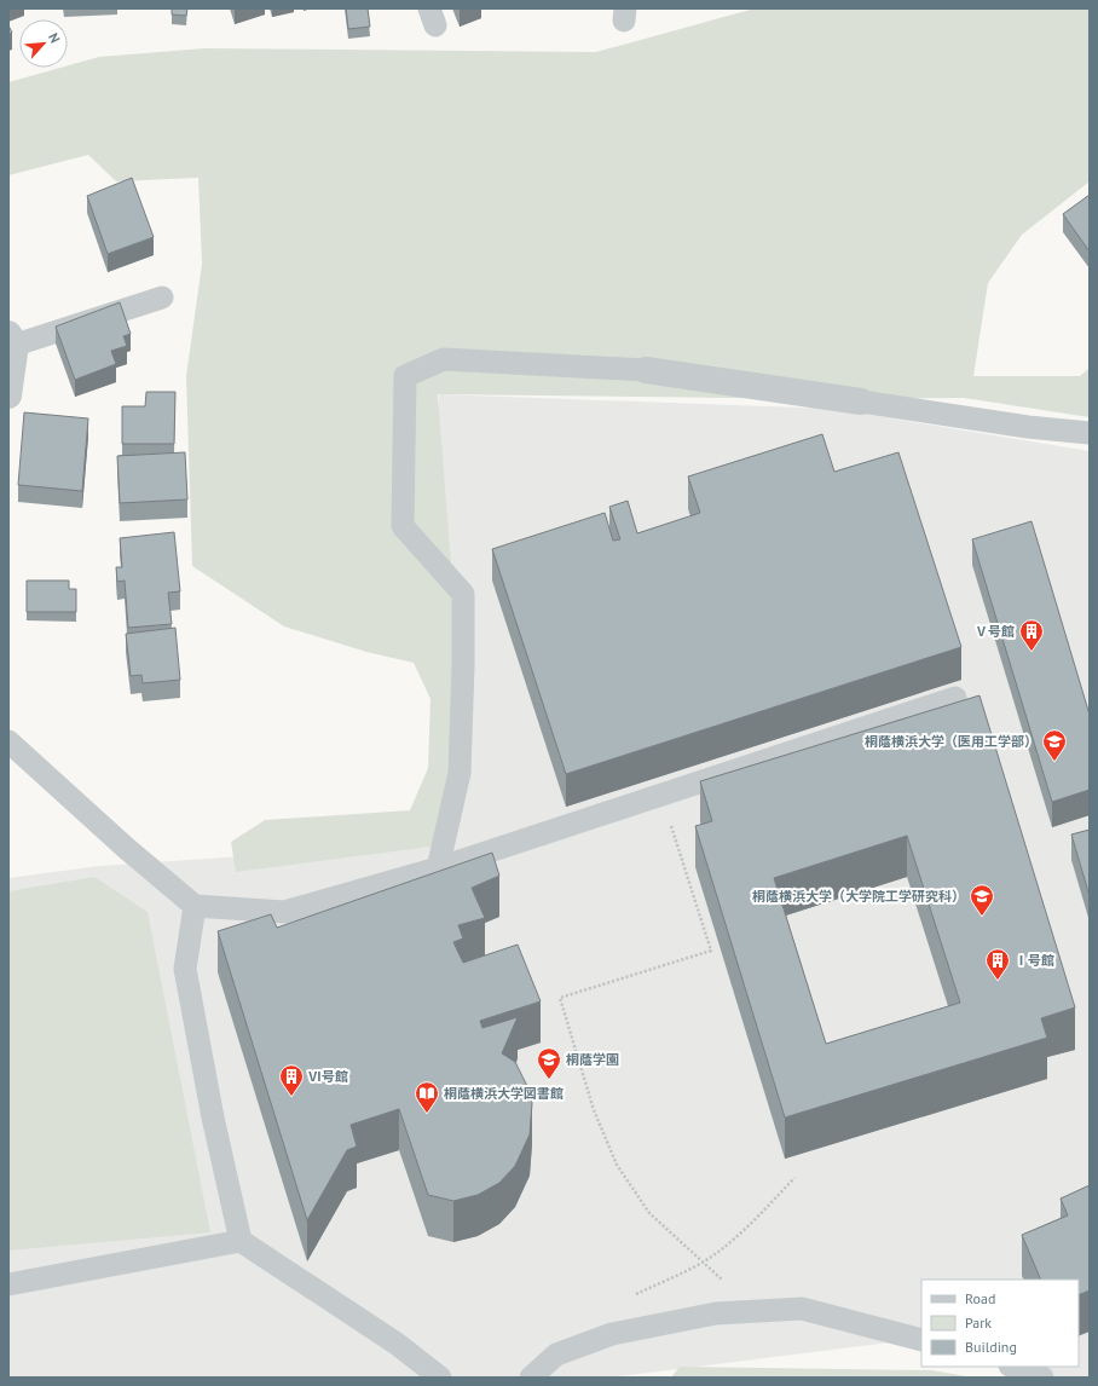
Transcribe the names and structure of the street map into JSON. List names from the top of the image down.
{
  "places": {
    "building": ["Ⅴ号館", "Ⅰ号館", "Ⅵ号館"],
    "school or university": ["桐蔭横浜大学（医用工学部）", "桐蔭横浜大学（大学院工学研究科）", "桐蔭学園"],
    "library": ["桐蔭横浜大学図書館"]
  },
  "legend": ["Road", "Park", "Building"],
  "north": "top right"
}
